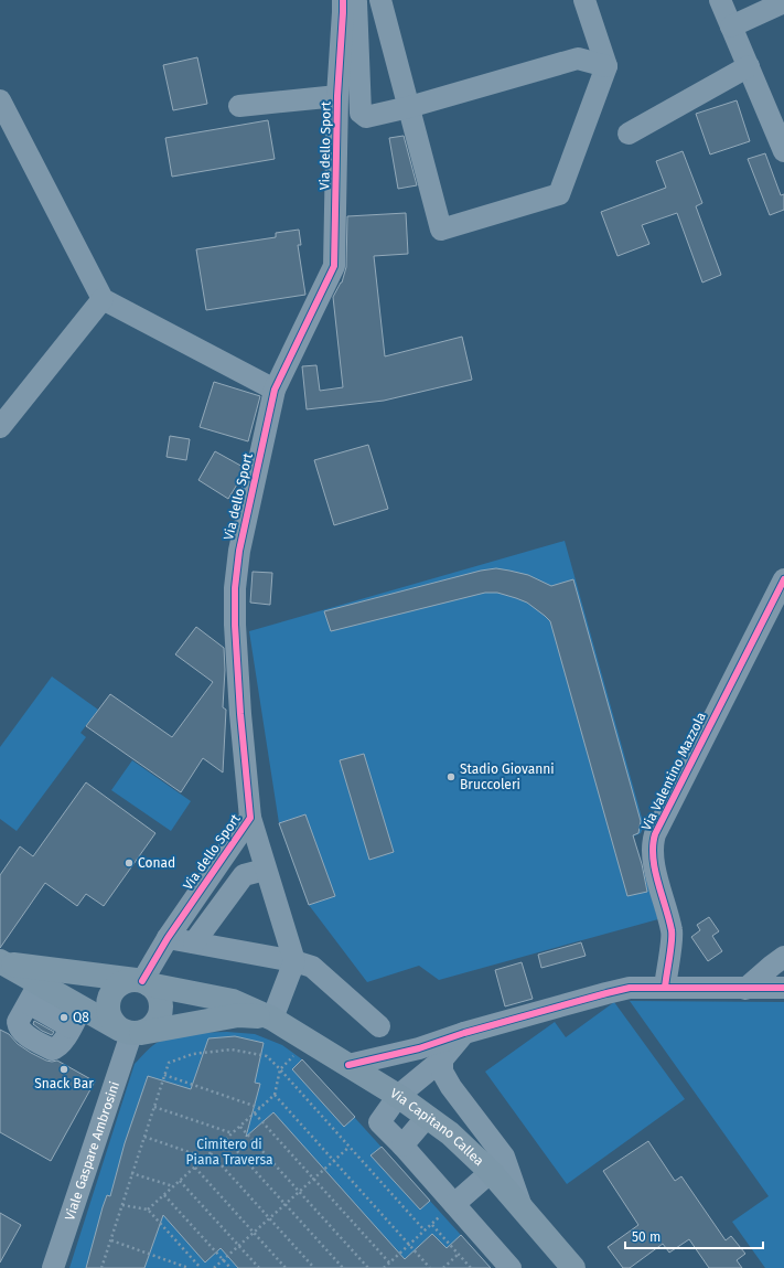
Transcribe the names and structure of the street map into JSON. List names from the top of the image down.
{
  "streets": {
    "main road": ["Via Capitano Callea"],
    "street": ["Via dello Sport", "Via Valentino Mazzola", "Viale Gaspare Ambrosini"]
  },
  "crossings": [
    ["Via dello Sport", "Via Capitano Callea"]
  ],
  "parks": ["Cimitero di Piana Traversa"],
  "places": [
    "Stadio Giovanni Bruccoleri",
    "Conad",
    "Q8",
    "Snack Bar"
  ],
  "scale_bar": "50 m"
}
